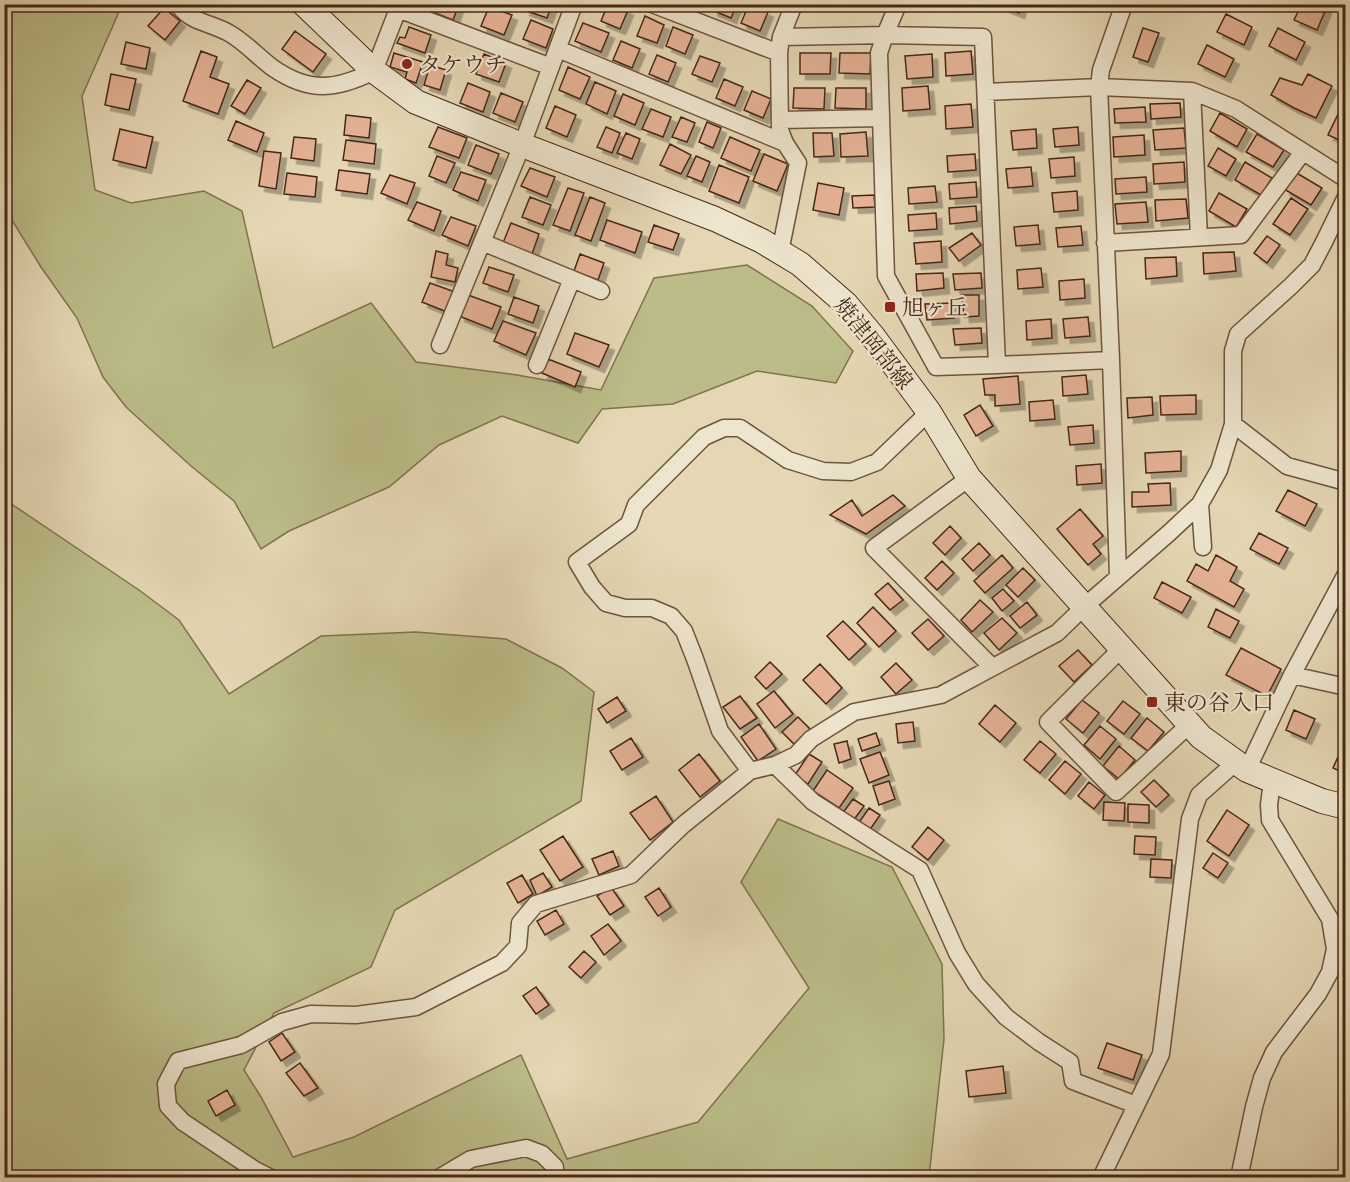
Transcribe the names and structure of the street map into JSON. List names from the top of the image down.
{
  "streets": {
    "main road": ["焼津岡部線"]
  },
  "places": {
    "other": ["タケウチ"],
    "transit": ["旭ヶ丘", "東の谷入口"]
  }
}
